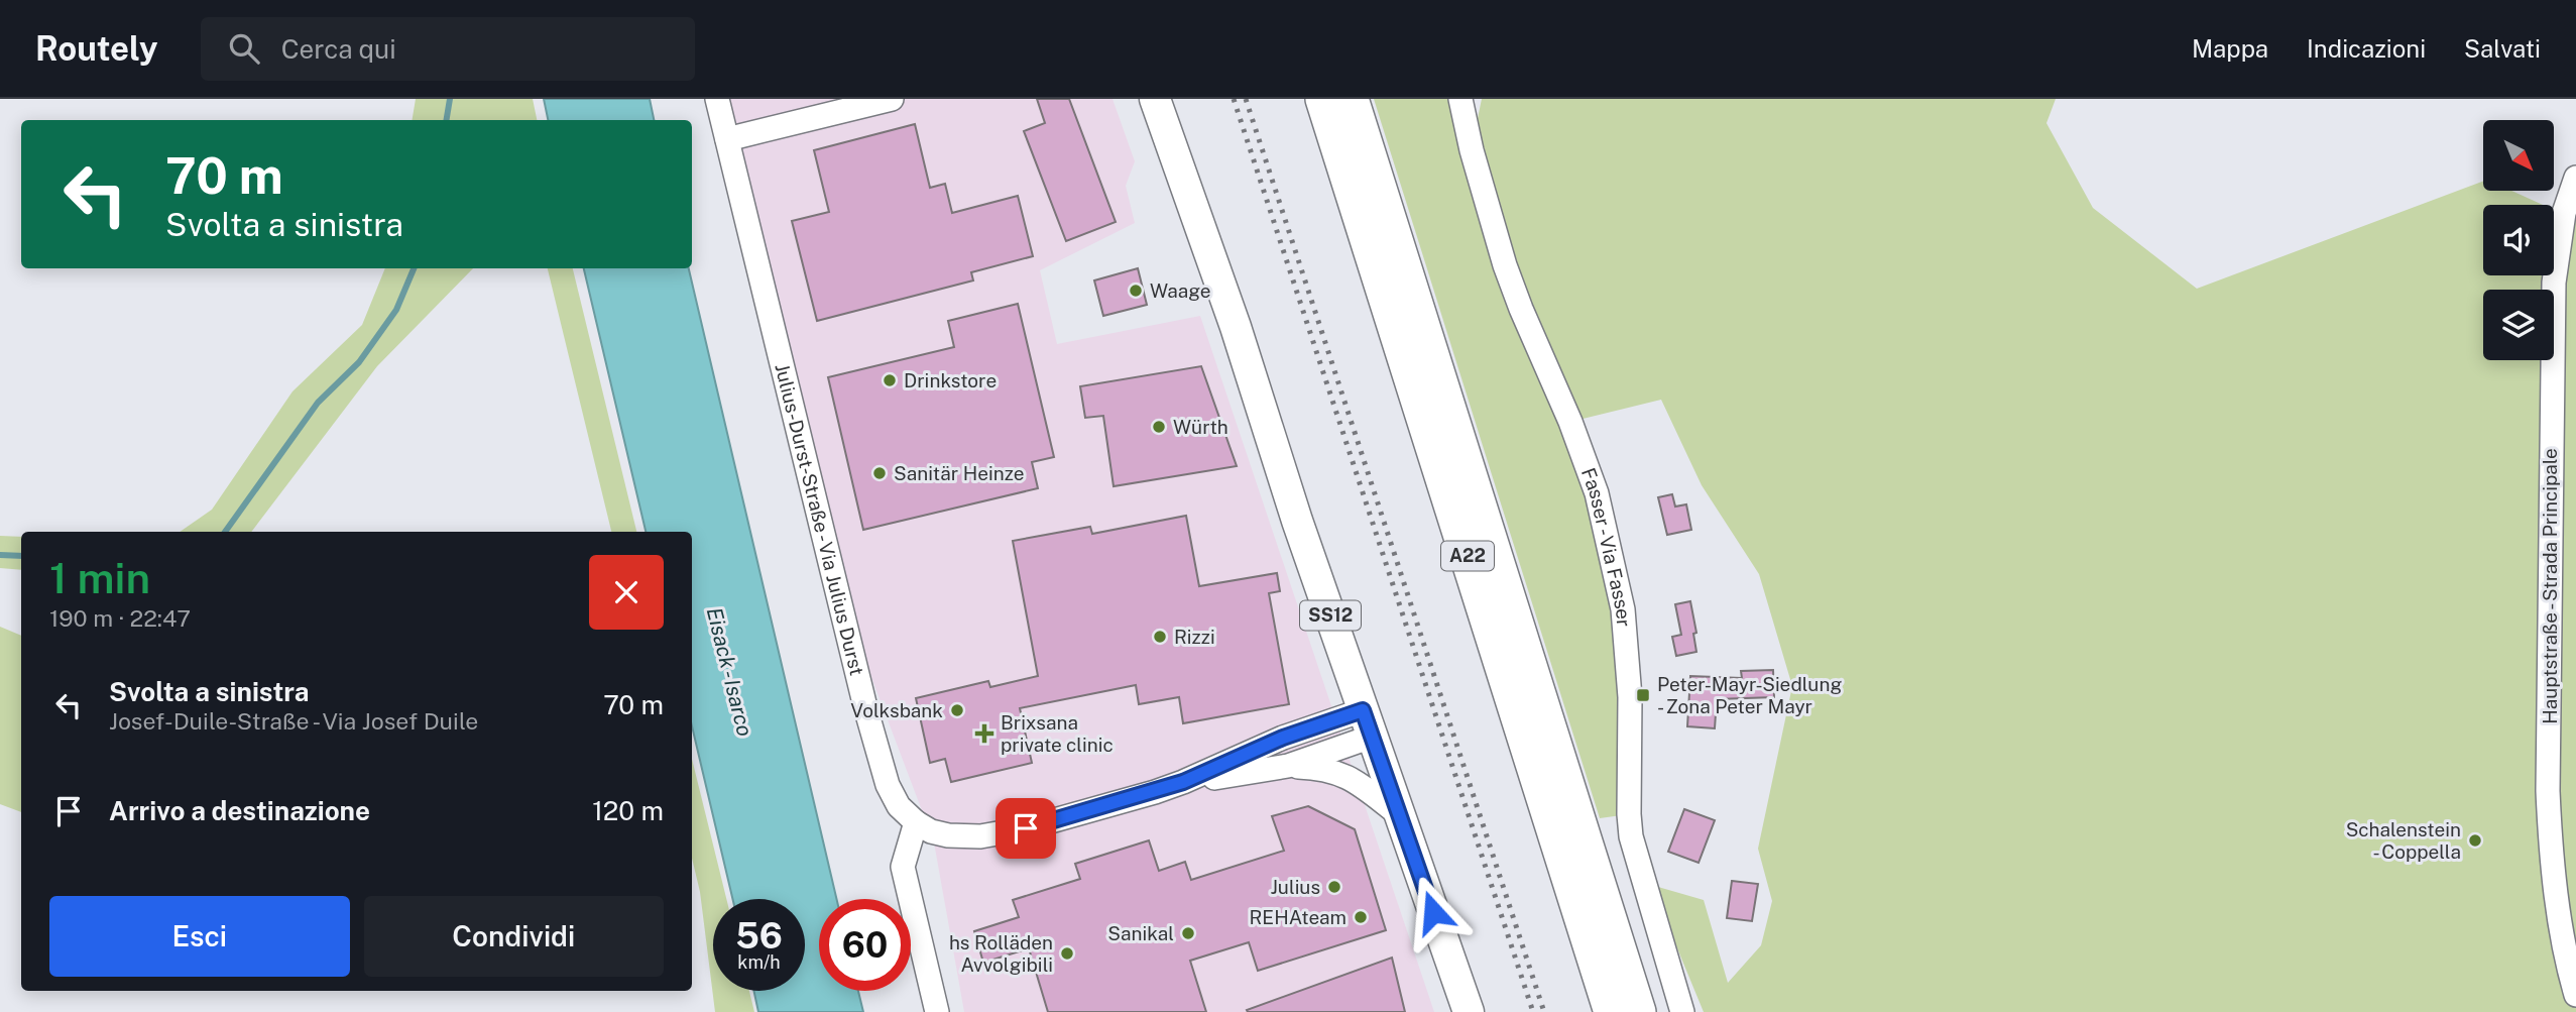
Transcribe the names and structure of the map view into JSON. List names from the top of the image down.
{
  "streets": {
    "highway": ["A22"],
    "main road": ["SS12"],
    "street": ["Julius-Durst-Straße - Via Julius Durst", "Fasser - Via Fasser", "Hauptstraße - Strada Principale"]
  },
  "water": ["Eisack - Isarco"],
  "places": {
    "other": [
      "Waage",
      "Drinkstore",
      "Würth",
      "Sanitär Heinze",
      "Rizzi",
      "Volksbank",
      "Schalenstein - Coppella",
      "Julius",
      "REHAteam",
      "Sanikal",
      "hs Rolläden Avvolgibili"
    ],
    "transit": ["Peter-Mayr-Siedlung - Zona Peter Mayr"],
    "health": ["Brixsana private clinic"]
  },
  "north": "bottom right",
  "page": {
    "header": "Routely",
    "search": "Cerca qui",
    "nav": ["Mappa", "Indicazioni", "Salvati"],
    "turn": ["70 m", "Svolta a sinistra"],
    "heading": ["1 min", "190 m · 22:47"],
    "list": [
      {
        "name": "Svolta a sinistra",
        "note": "Josef-Duile-Straße - Via Josef Duile",
        "value": "70 m"
      },
      {
        "name": "Arrivo a destinazione",
        "value": "120 m"
      }
    ],
    "buttons": ["Esci", "Condividi"],
    "speed": "56 km/h",
    "limit": "60"
  }
}
